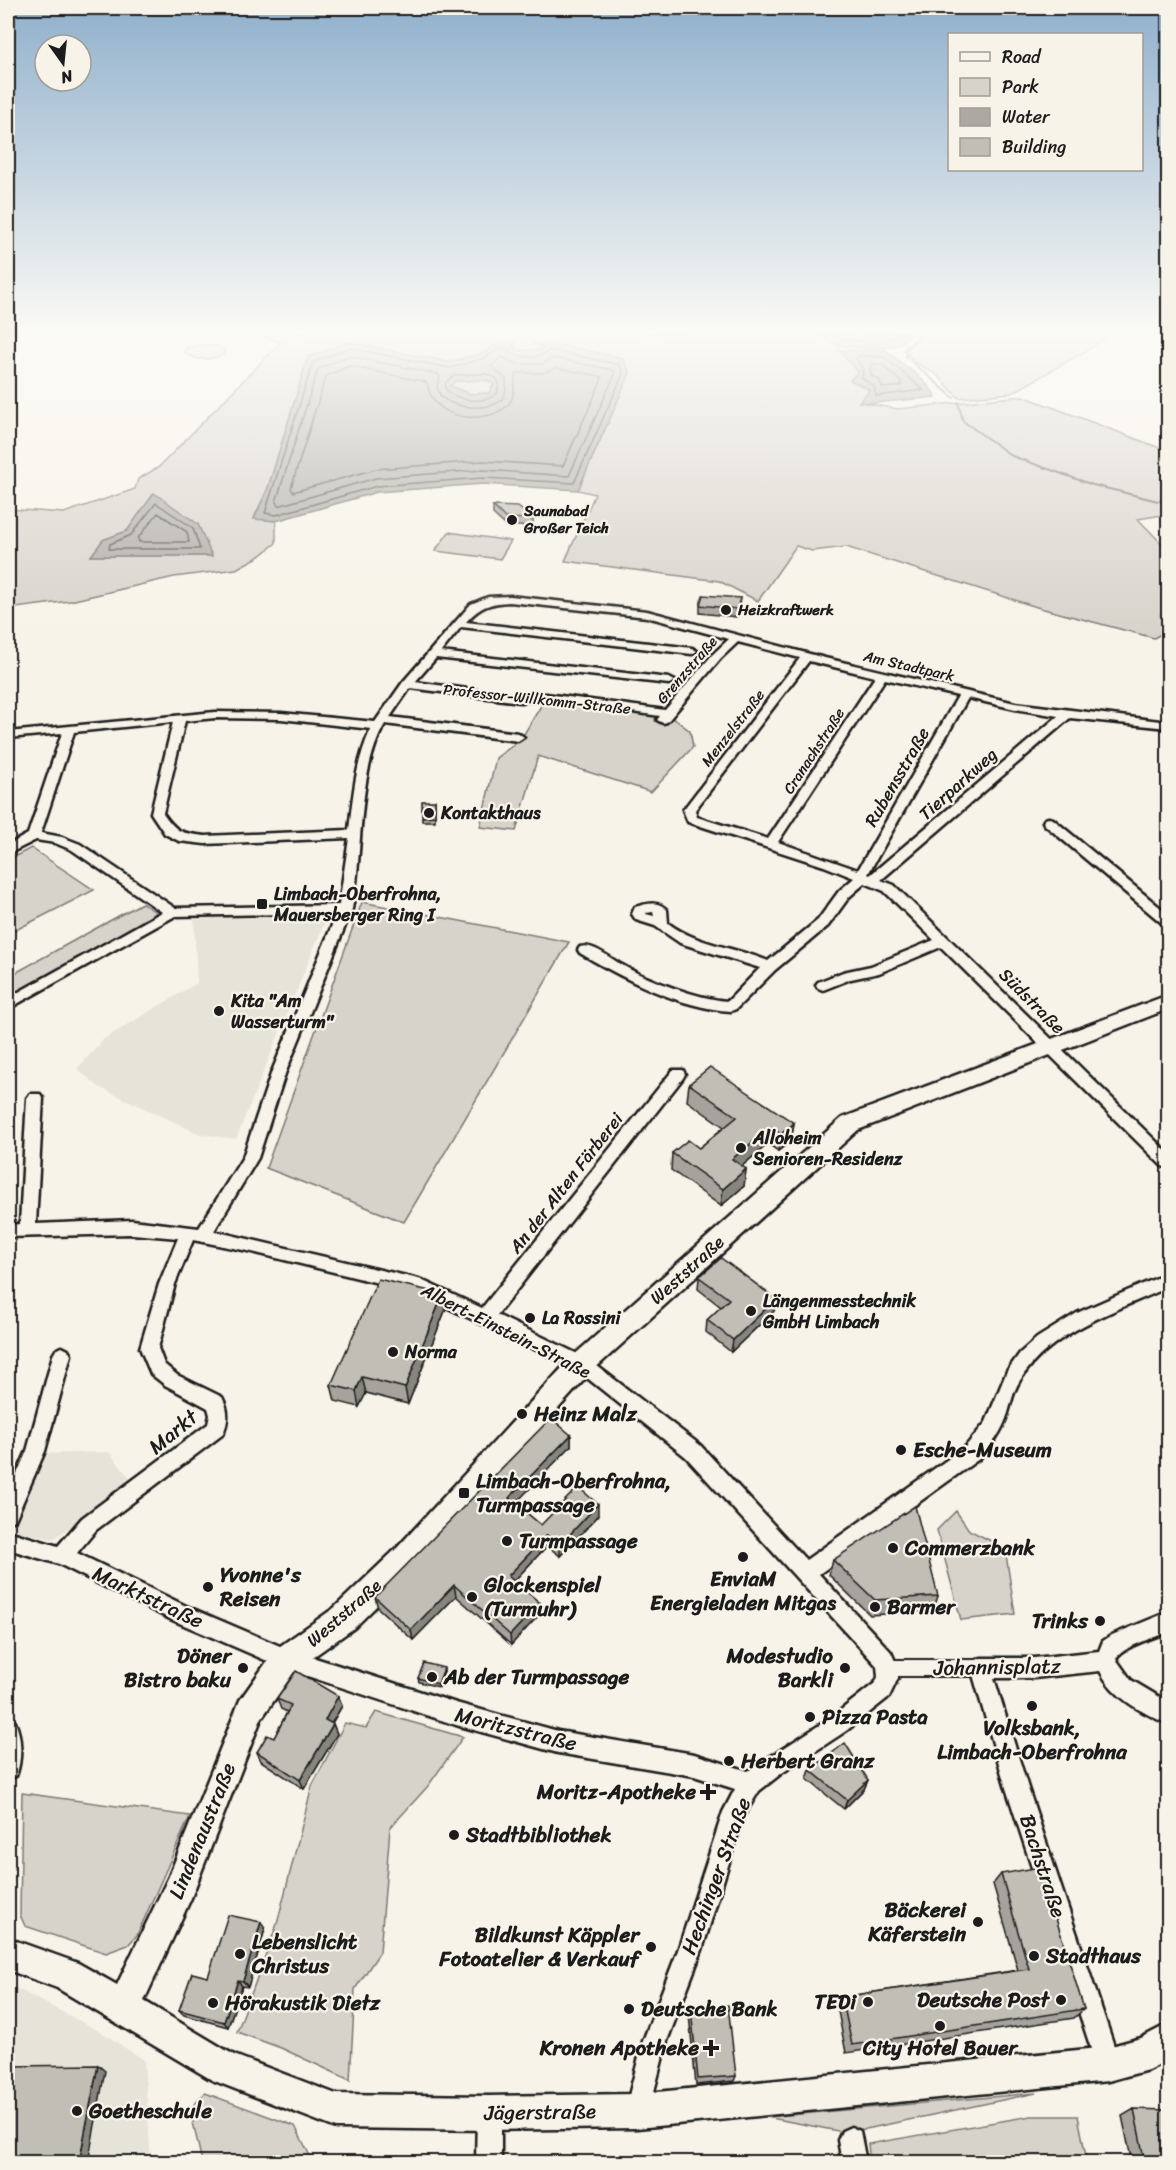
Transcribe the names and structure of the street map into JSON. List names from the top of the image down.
{
  "streets": {
    "main road": ["Weststraße", "Lindenaustraße", "Jägerstraße"],
    "street": [
      "Am Stadtpark",
      "Grenzstraße",
      "Professor-Willkomm-Straße",
      "Menzelstraße",
      "Cranachstraße",
      "Rubensstraße",
      "Tierparkweg",
      "Südstraße",
      "An der Alten Färberei",
      "Albert-Einstein-Straße",
      "Markt",
      "Marktstraße",
      "Johannisplatz",
      "Moritzstraße",
      "Bachstraße",
      "Hechinger Straße"
    ]
  },
  "crossings": [
    ["Am Stadtpark", "Grenzstraße"],
    ["Am Stadtpark", "Professor-Willkomm-Straße"],
    ["Am Stadtpark", "Menzelstraße"],
    ["Am Stadtpark", "Cranachstraße"],
    ["Am Stadtpark", "Rubensstraße"],
    ["Am Stadtpark", "Tierparkweg"],
    ["Grenzstraße", "Professor-Willkomm-Straße"],
    ["Professor-Willkomm-Straße", "Albert-Einstein-Straße"],
    ["Professor-Willkomm-Straße", "Markt"],
    ["Menzelstraße", "Südstraße"],
    ["Cranachstraße", "Südstraße"],
    ["Rubensstraße", "Tierparkweg"],
    ["Rubensstraße", "Südstraße"],
    ["Tierparkweg", "Südstraße"],
    ["Südstraße", "Weststraße"],
    ["An der Alten Färberei", "Albert-Einstein-Straße"],
    ["Weststraße", "Albert-Einstein-Straße"],
    ["Weststraße", "Marktstraße"],
    ["Weststraße", "Moritzstraße"],
    ["Weststraße", "Lindenaustraße"],
    ["Albert-Einstein-Straße", "Markt"],
    ["Albert-Einstein-Straße", "Johannisplatz"],
    ["Albert-Einstein-Straße", "Hechinger Straße"],
    ["Markt", "Marktstraße"],
    ["Marktstraße", "Moritzstraße"],
    ["Marktstraße", "Lindenaustraße"],
    ["Johannisplatz", "Bachstraße"],
    ["Johannisplatz", "Hechinger Straße"],
    ["Moritzstraße", "Lindenaustraße"],
    ["Moritzstraße", "Hechinger Straße"],
    ["Lindenaustraße", "Jägerstraße"],
    ["Bachstraße", "Jägerstraße"],
    ["Hechinger Straße", "Jägerstraße"]
  ],
  "places": {
    "other": [
      "Saunabad Großer Teich",
      "Heizkraftwerk",
      "Kontakthaus",
      "Kita \"Am Wasserturm\"",
      "Alloheim Senioren-Residenz",
      "Längenmesstechnik GmbH Limbach",
      "La Rossini",
      "Norma",
      "Heinz Malz",
      "Esche-Museum",
      "Turmpassage",
      "Commerzbank",
      "EnviaM Energieladen Mitgas",
      "Yvonne's Reisen",
      "Glockenspiel (Turmuhr)",
      "Barmer",
      "Trinks",
      "Döner Bistro baku",
      "Modestudio Barkli",
      "Ab der Turmpassage",
      "Volksbank, Limbach-Oberfrohna",
      "Pizza Pasta",
      "Herbert Granz",
      "Stadtbibliothek",
      "Bäckerei Käferstein",
      "Bildkunst Käppler Fotoatelier & Verkauf",
      "Lebenslicht Christus",
      "Stadthaus",
      "Deutsche Post",
      "TEDi",
      "Hörakustik Dietz",
      "Deutsche Bank",
      "City Hotel Bauer",
      "Goetheschule"
    ],
    "transit": ["Limbach-Oberfrohna, Mauersberger Ring I", "Limbach-Oberfrohna, Turmpassage"],
    "health": ["Moritz-Apotheke", "Kronen Apotheke"]
  },
  "legend": [
    "Road",
    "Park",
    "Water",
    "Building"
  ],
  "north": "bottom"
}
